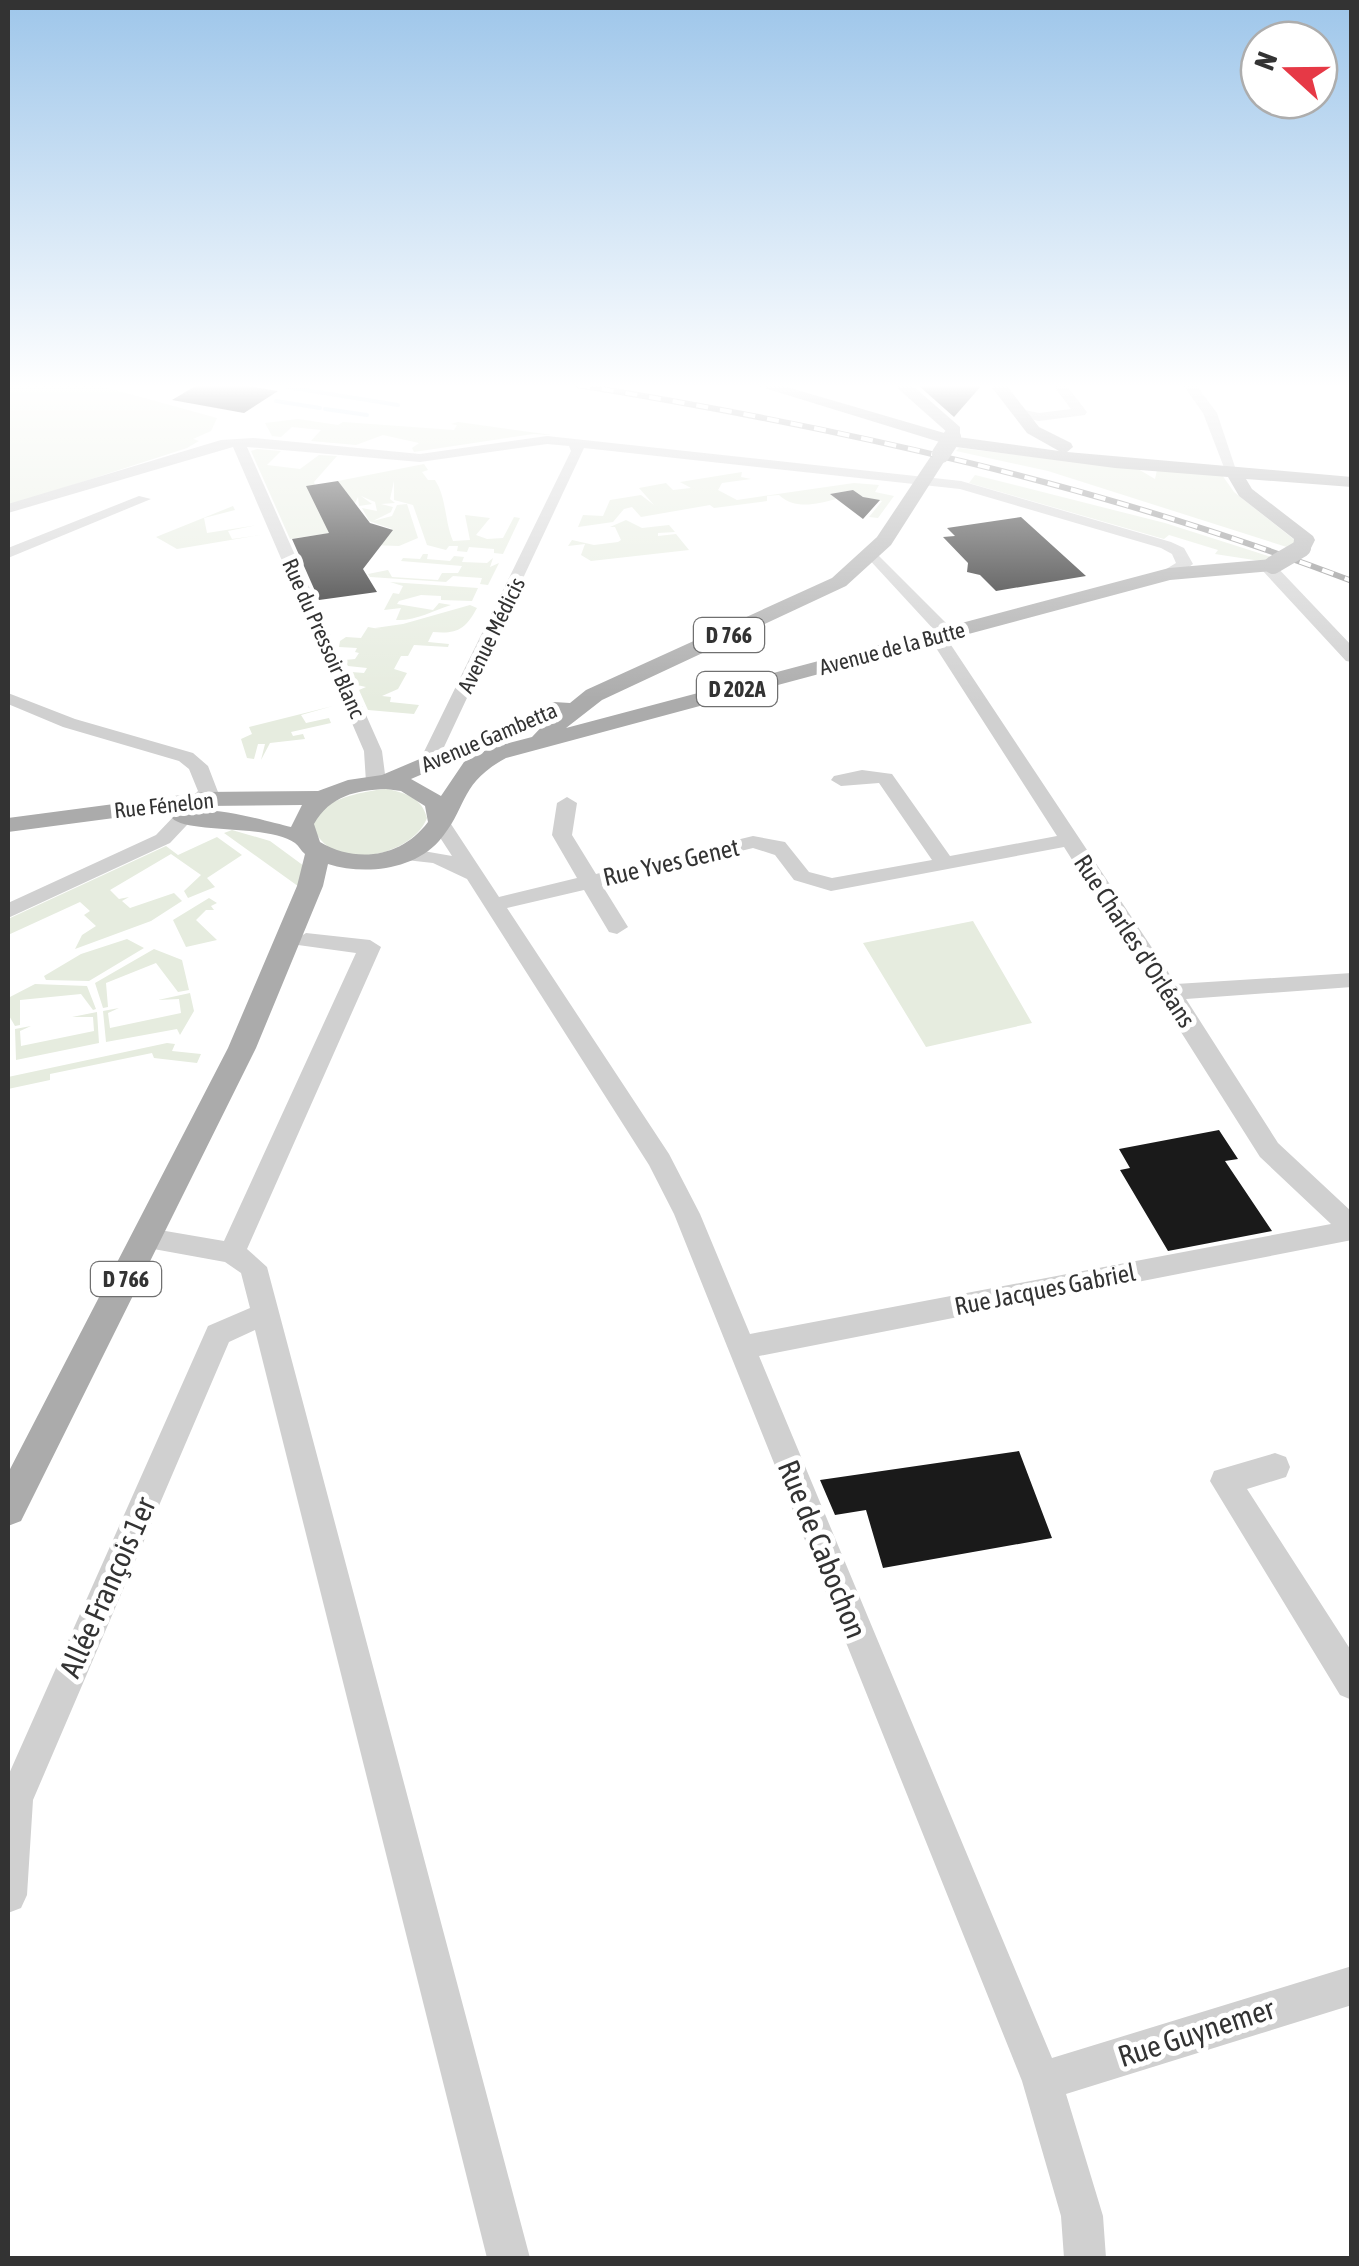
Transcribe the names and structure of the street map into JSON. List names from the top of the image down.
{
  "streets": {
    "main road": [
      "D 766",
      "Avenue de la Butte",
      "D 202A",
      "Avenue Gambetta",
      "Rue Fénelon"
    ],
    "street": [
      "Avenue Médicis",
      "Rue du Pressoir Blanc",
      "Rue Yves Genet",
      "Rue Charles d'Orléans",
      "Rue Jacques Gabriel",
      "Rue de Cabochon",
      "Allée François 1er",
      "Rue Guynemer"
    ]
  },
  "crossings": [
    ["Avenue Médicis", "Avenue Gambetta"],
    ["D 766", "Avenue de la Butte"],
    ["D 766", "Avenue Gambetta"],
    ["D 766", "Rue Fénelon"],
    ["D 766", "Rue Charles d'Orléans"],
    ["Rue du Pressoir Blanc", "Avenue Gambetta"],
    ["Avenue de la Butte", "Rue Charles d'Orléans"],
    ["Avenue de la Butte", "Rue de Cabochon"],
    ["Avenue Gambetta", "Rue Fénelon"],
    ["Rue Yves Genet", "Rue Charles d'Orléans"],
    ["Rue Yves Genet", "Rue de Cabochon"],
    ["Rue Charles d'Orléans", "Rue Jacques Gabriel"],
    ["Rue Jacques Gabriel", "Rue de Cabochon"],
    ["Rue de Cabochon", "Rue Guynemer"]
  ],
  "north": "left"
}
